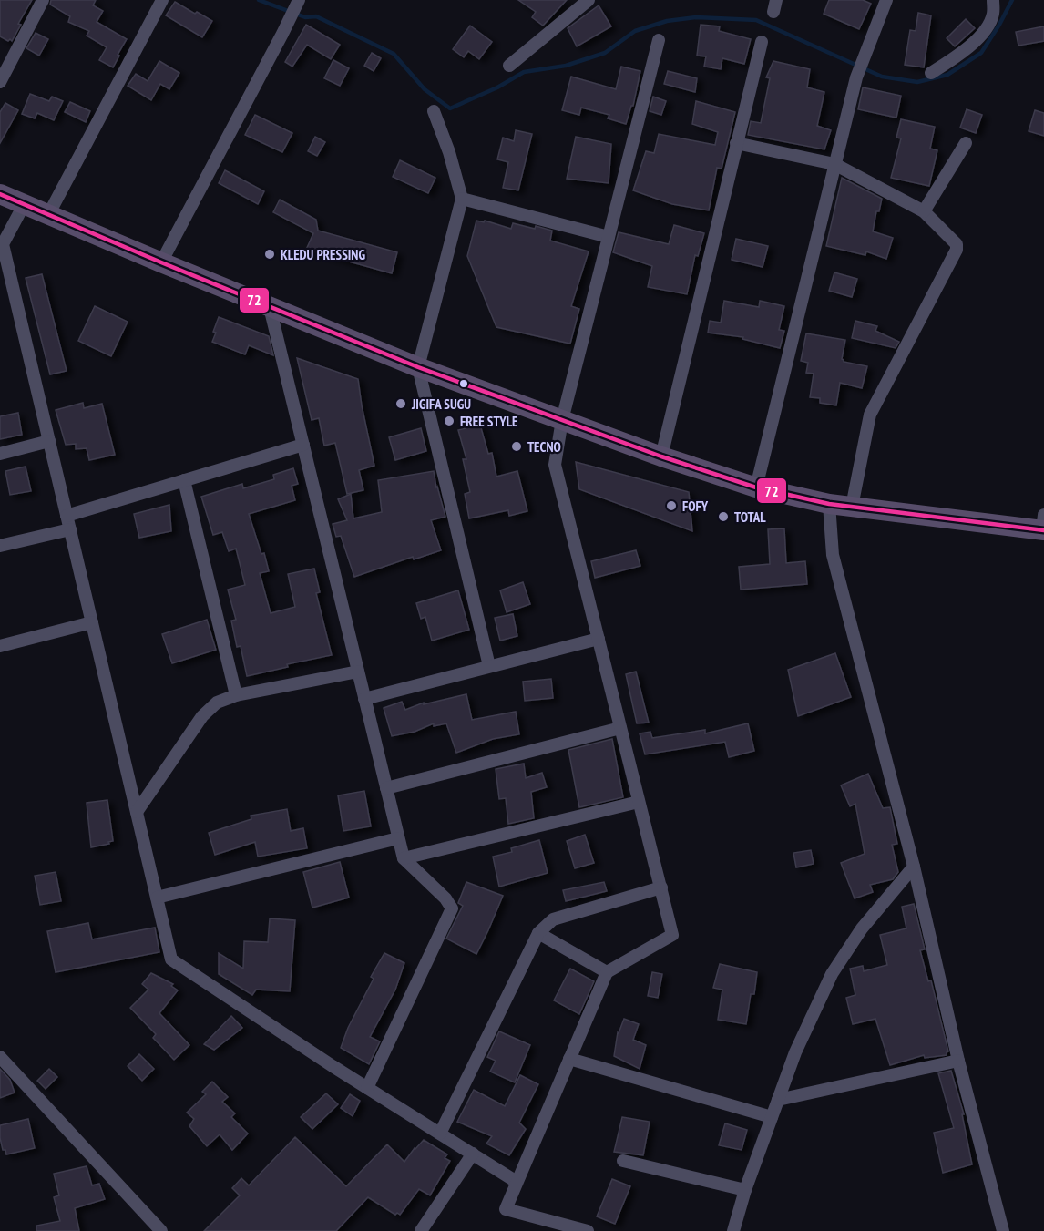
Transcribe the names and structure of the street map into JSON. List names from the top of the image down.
{
  "places": [
    "KLEDU PRESSING",
    "JIGIFA SUGU",
    "FREE STYLE",
    "TECNO",
    "FOFY",
    "TOTAL"
  ],
  "lines": ["transit line 72"]
}
